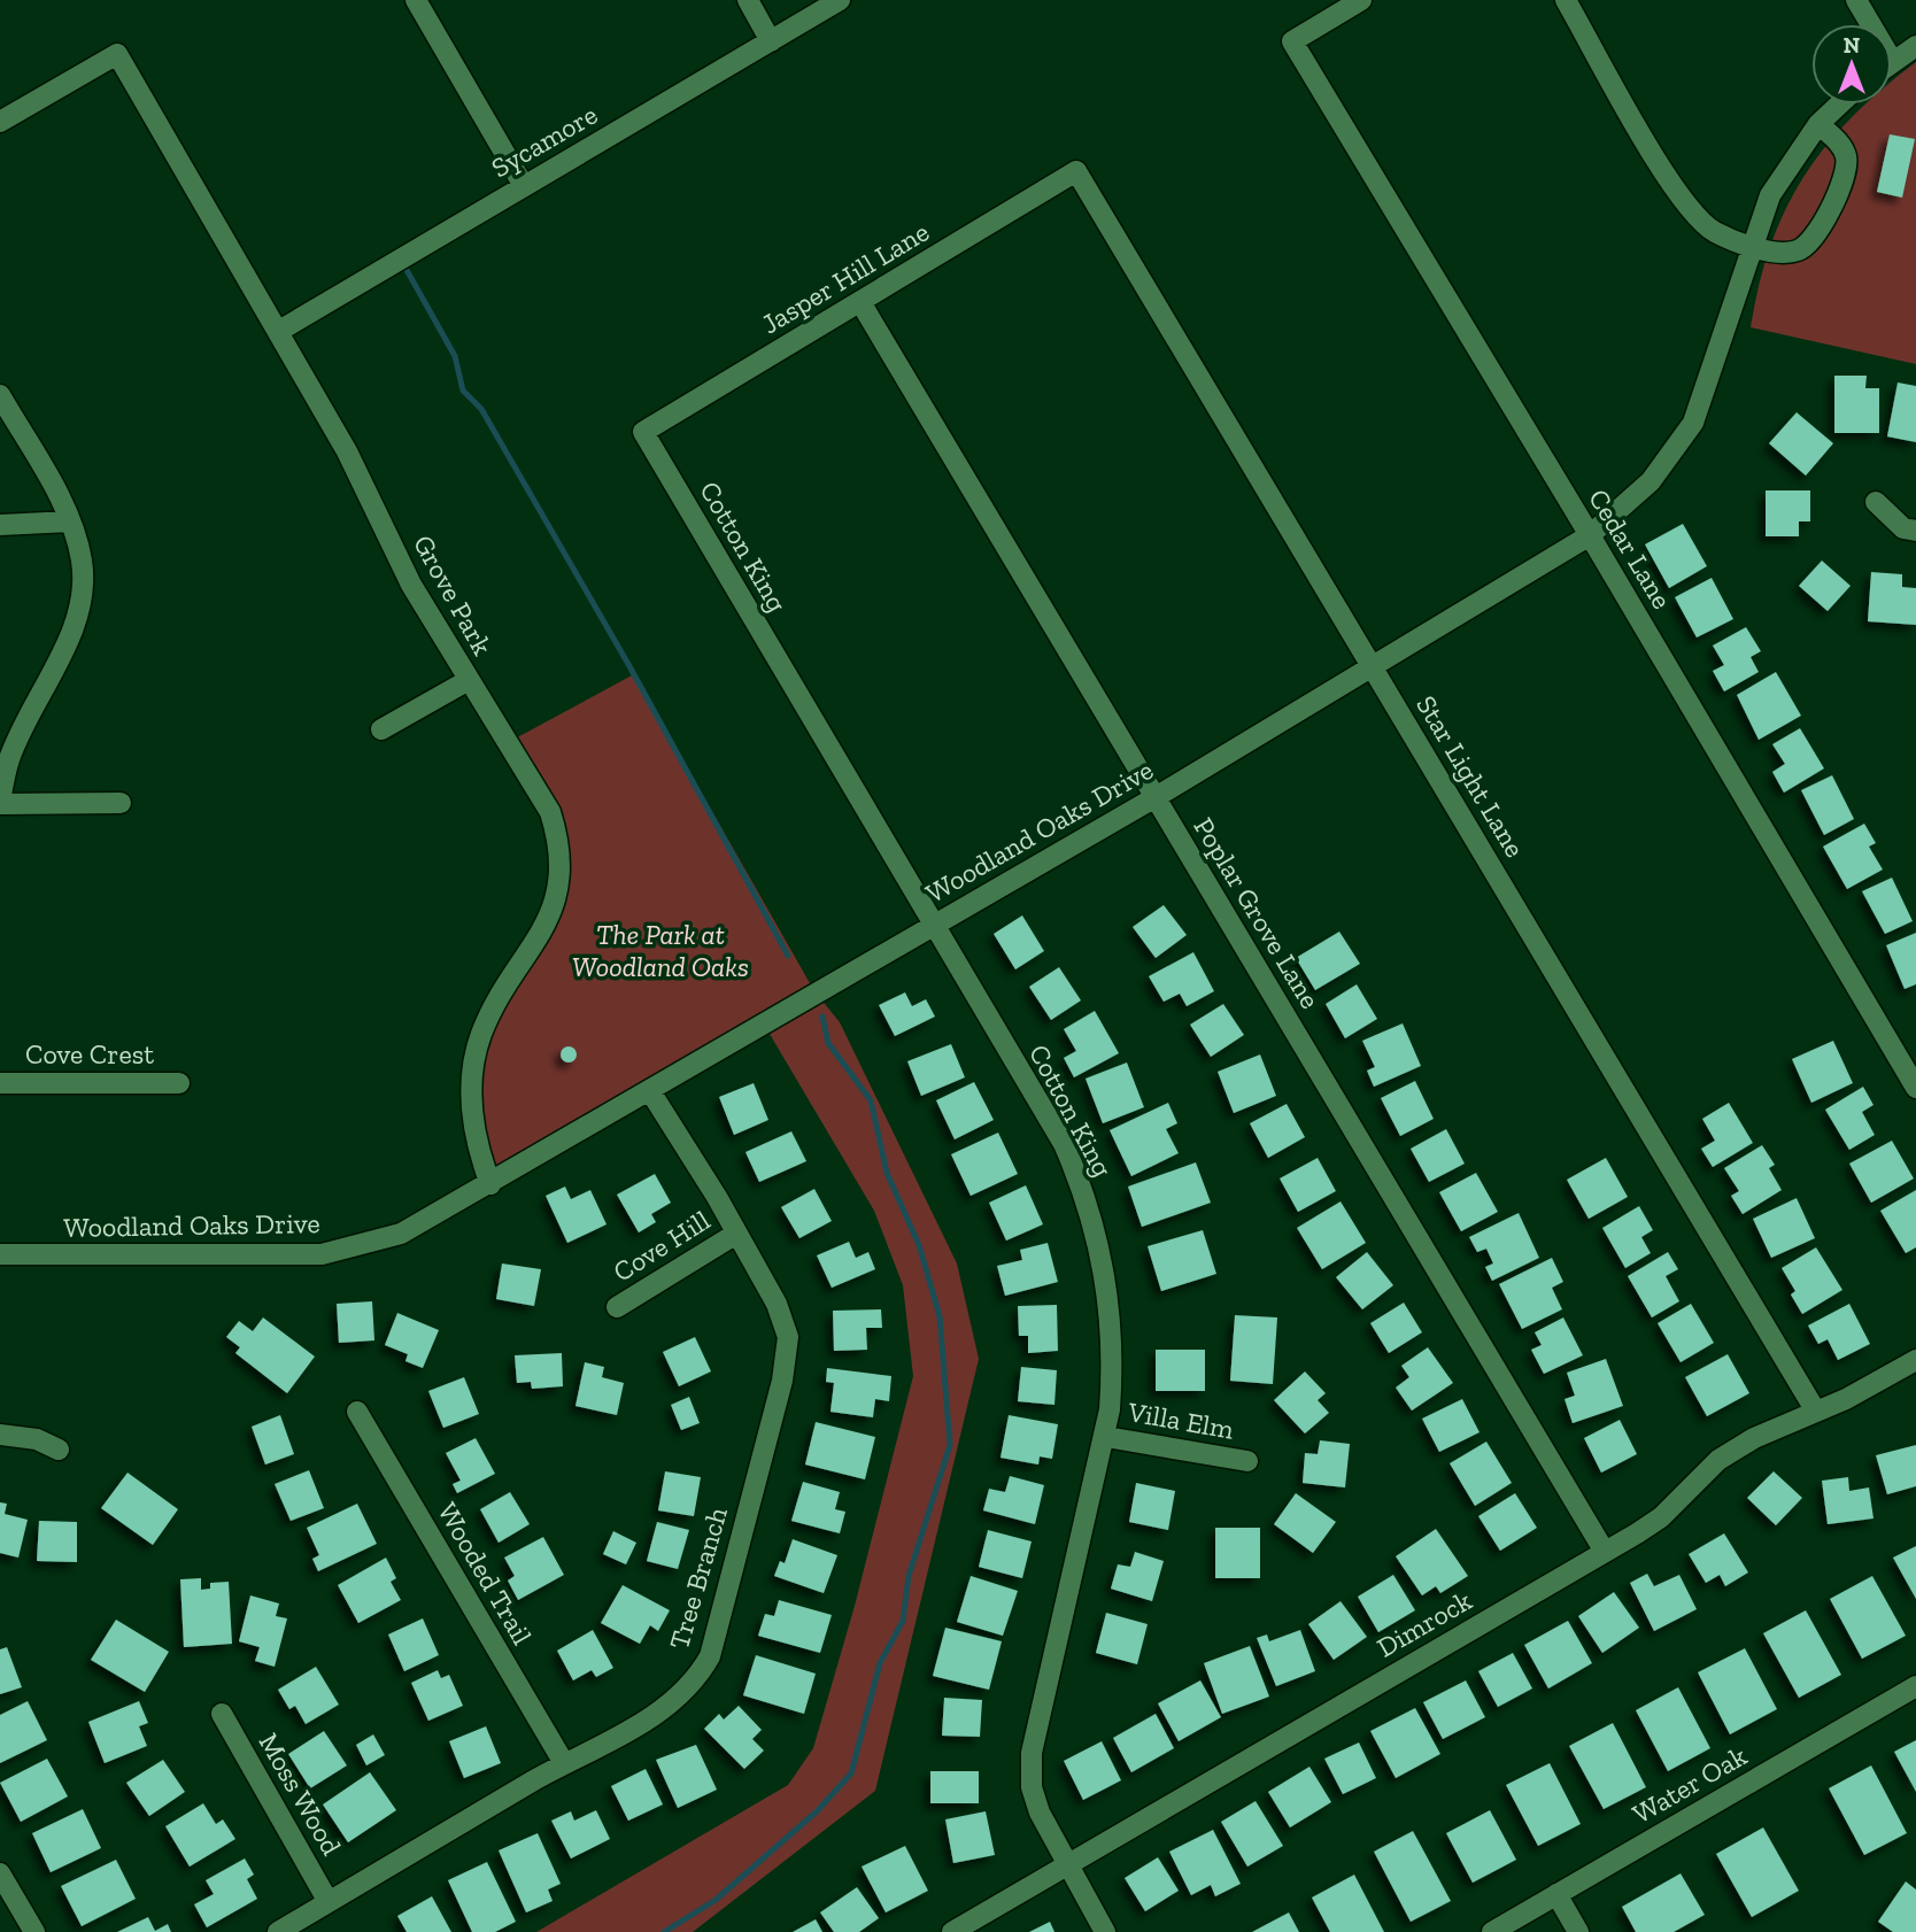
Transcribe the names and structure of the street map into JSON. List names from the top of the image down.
{
  "streets": {
    "street": [
      "Sycamore",
      "Jasper Hill Lane",
      "Cotton King",
      "Cedar Lane",
      "Grove Park",
      "Star Light Lane",
      "Woodland Oaks Drive",
      "Poplar Grove Lane",
      "Cove Crest",
      "Cove Hill",
      "Villa Elm",
      "Wooded Trail",
      "Tree Branch",
      "Dimrock",
      "Water Oak",
      "Moss Wood"
    ]
  },
  "crossings": [
    ["Sycamore", "Grove Park"],
    ["Jasper Hill Lane", "Cotton King"],
    ["Jasper Hill Lane", "Star Light Lane"],
    ["Jasper Hill Lane", "Poplar Grove Lane"],
    ["Cotton King", "Woodland Oaks Drive"],
    ["Cotton King", "Villa Elm"],
    ["Cotton King", "Dimrock"],
    ["Cedar Lane", "Woodland Oaks Drive"],
    ["Grove Park", "Woodland Oaks Drive"],
    ["Star Light Lane", "Woodland Oaks Drive"],
    ["Star Light Lane", "Dimrock"],
    ["Woodland Oaks Drive", "Poplar Grove Lane"],
    ["Woodland Oaks Drive", "Tree Branch"],
    ["Poplar Grove Lane", "Dimrock"],
    ["Cove Hill", "Tree Branch"],
    ["Wooded Trail", "Tree Branch"],
    ["Tree Branch", "Moss Wood"]
  ],
  "parks": ["The Park at Woodland Oaks"],
  "north": "top"
}
